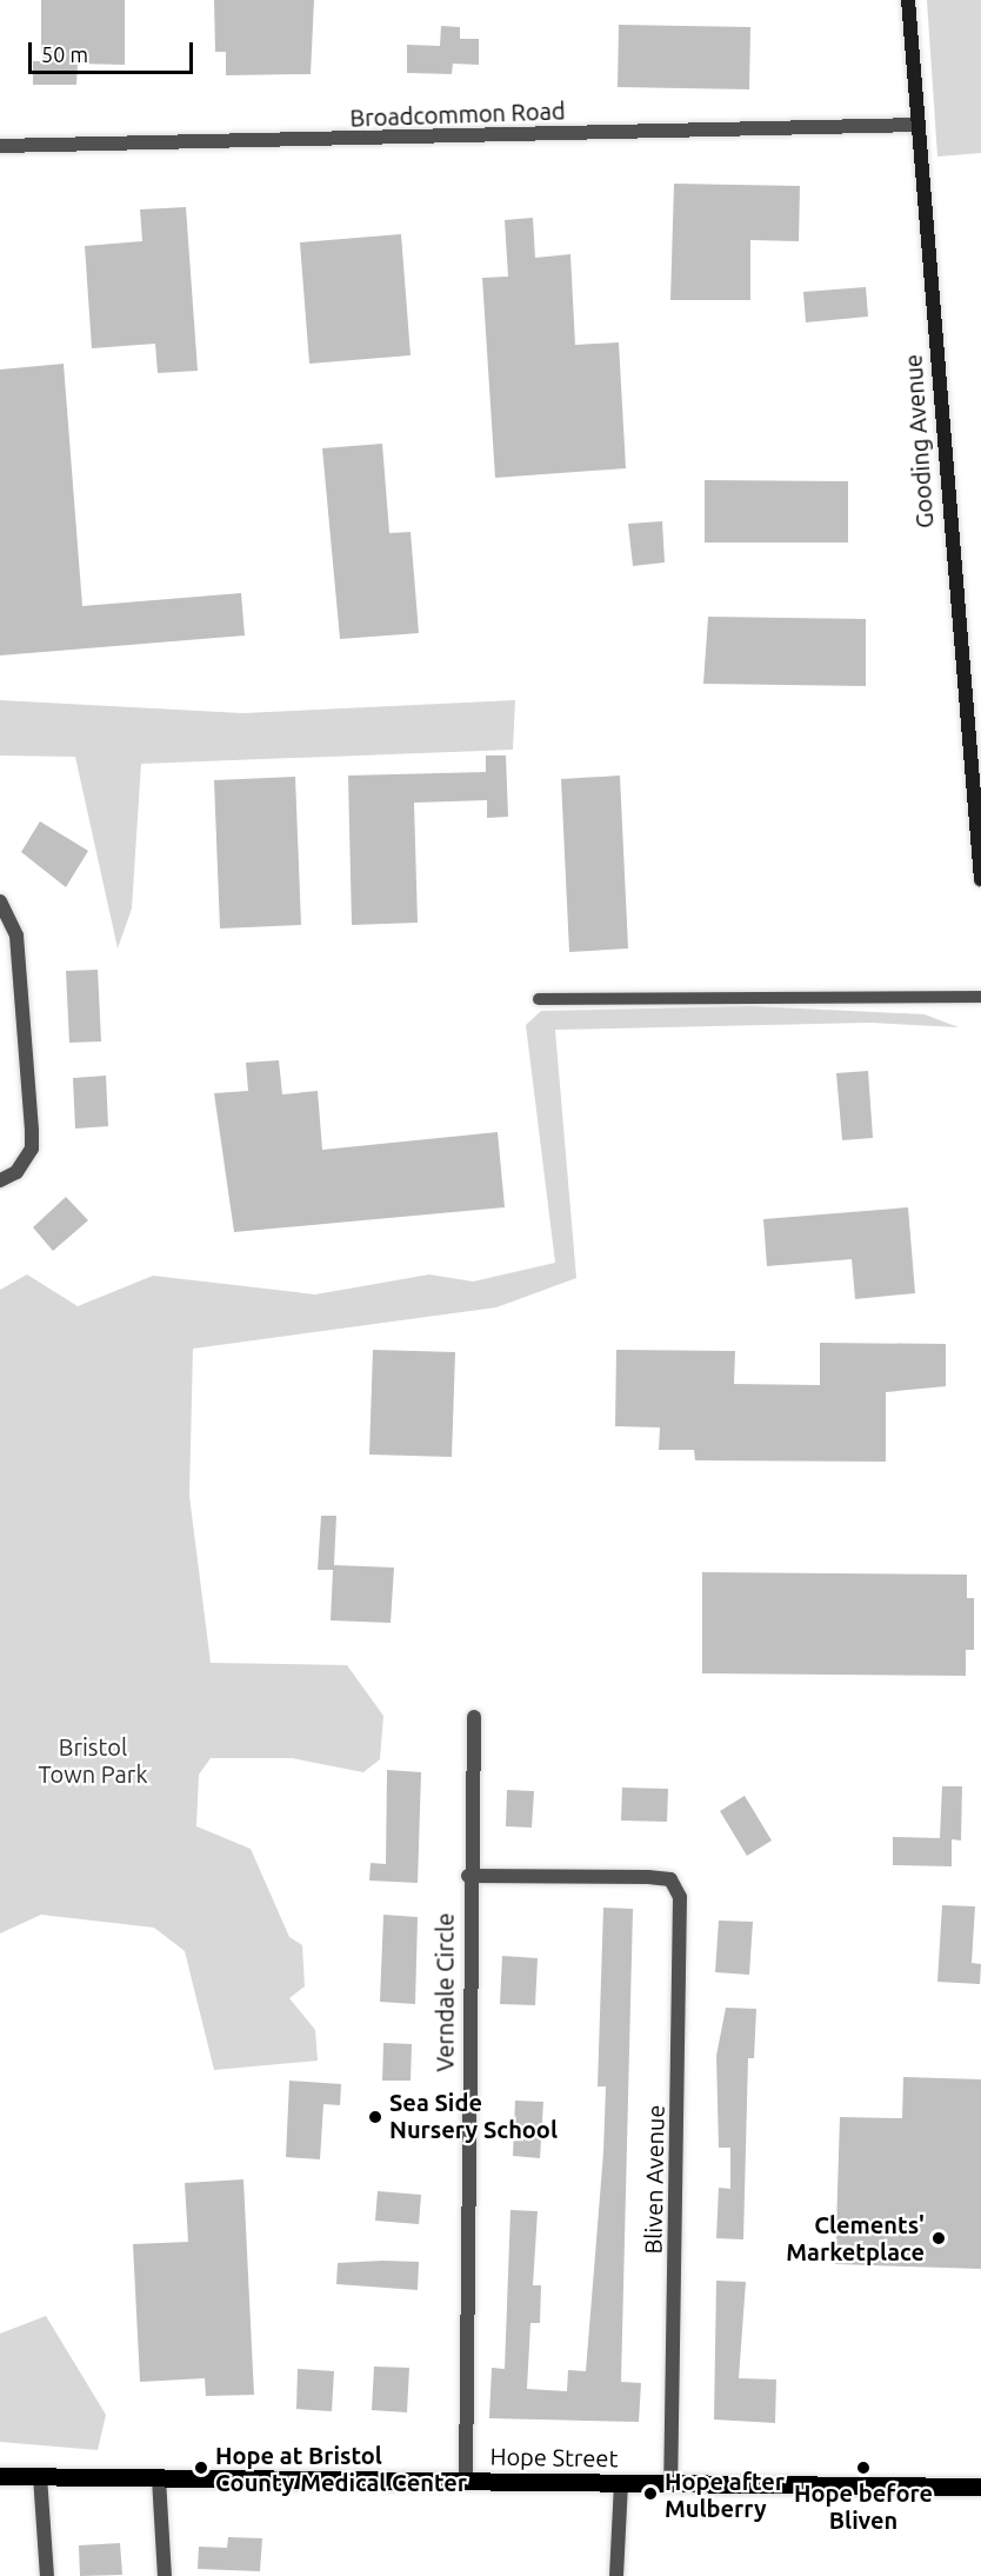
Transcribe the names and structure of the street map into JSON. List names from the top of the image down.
{
  "streets": {
    "main road": ["Gooding Avenue", "Hope Street"],
    "street": ["Broadcommon Road", "Verndale Circle", "Bliven Avenue"]
  },
  "crossings": [
    ["Broadcommon Road", "Gooding Avenue"],
    ["Verndale Circle", "Bliven Avenue"],
    ["Verndale Circle", "Hope Street"],
    ["Bliven Avenue", "Hope Street"]
  ],
  "parks": ["Bristol Town Park"],
  "places": [
    "Sea Side Nursery School",
    "Clements' Marketplace",
    "Hope at Bristol County Medical Center",
    "Hope before Bliven",
    "Hope after Mulberry"
  ],
  "scale_bar": "50 m"
}
